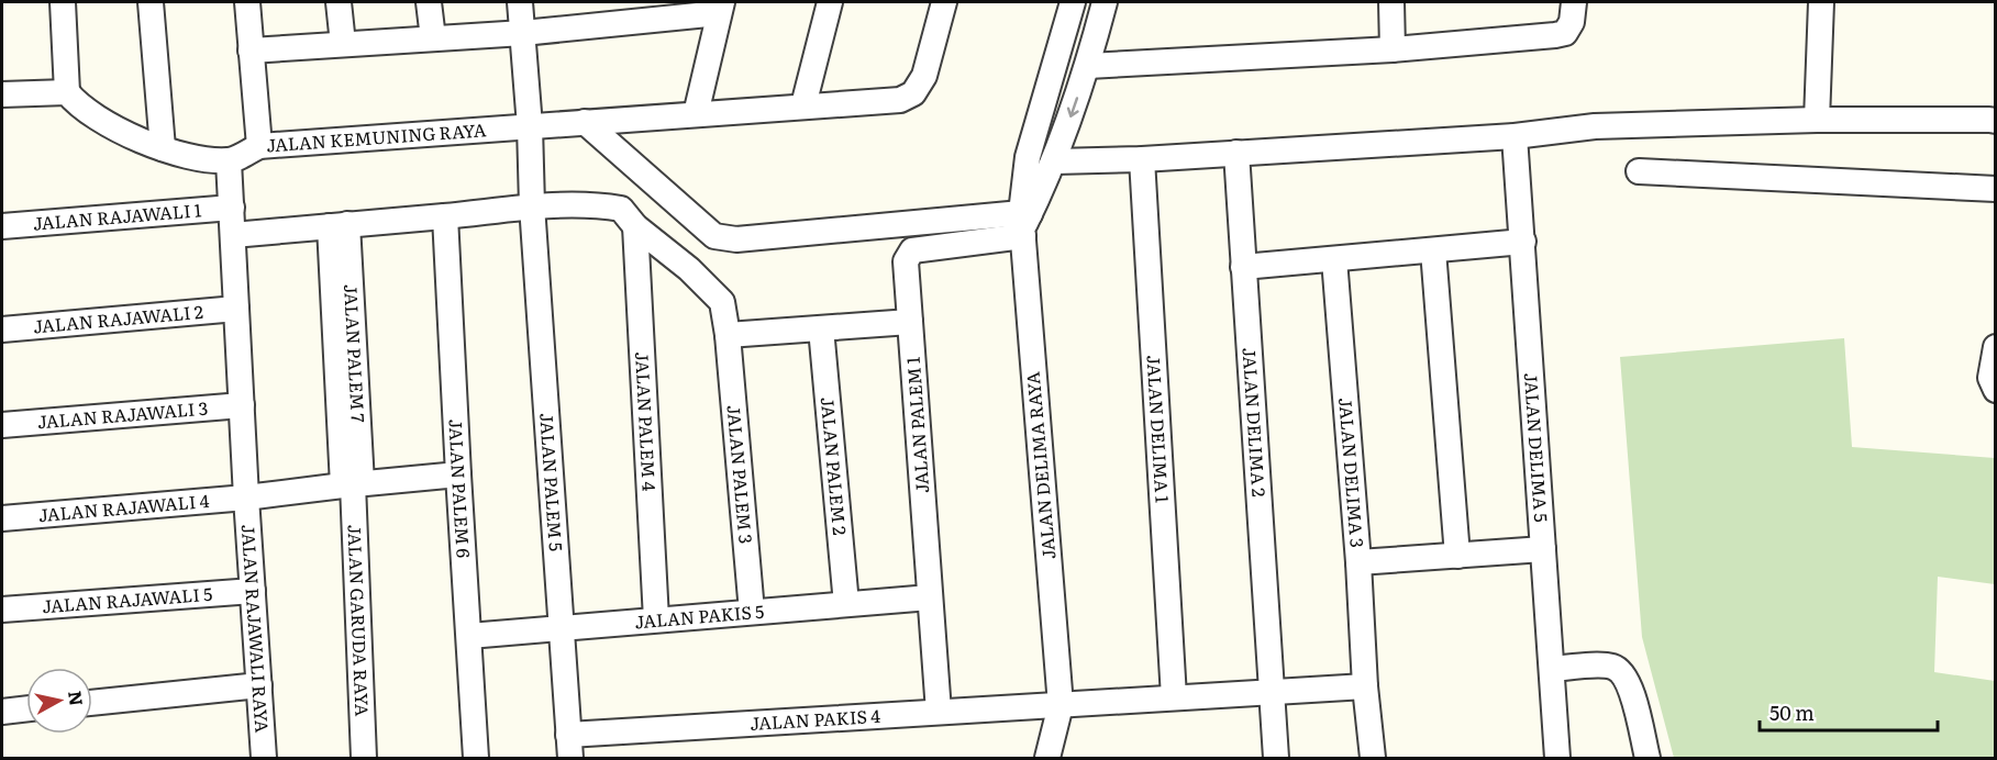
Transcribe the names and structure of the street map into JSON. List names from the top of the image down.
{
  "streets": {
    "street": [
      "JALAN KEMUNING RAYA",
      "JALAN RAJAWALI 1",
      "JALAN RAJAWALI 2",
      "JALAN PALEM 7",
      "JALAN RAJAWALI 3",
      "JALAN PALEM 4",
      "JALAN DELIMA 2",
      "JALAN PALEM 1",
      "JALAN DELIMA 1",
      "JALAN DELIMA 5",
      "JALAN PALEM 2",
      "JALAN DELIMA RAYA",
      "JALAN DELIMA 3",
      "JALAN PALEM 3",
      "JALAN PALEM 5",
      "JALAN PALEM 6",
      "JALAN RAJAWALI 4",
      "JALAN RAJAWALI 5",
      "JALAN PAKIS 5",
      "JALAN GARUDA RAYA",
      "JALAN RAJAWALI RAYA",
      "JALAN PAKIS 4"
    ]
  },
  "crossings": [
    ["JALAN KEMUNING RAYA", "JALAN PALEM 5"],
    ["JALAN KEMUNING RAYA", "JALAN RAJAWALI RAYA"],
    ["JALAN RAJAWALI 1", "JALAN RAJAWALI RAYA"],
    ["JALAN RAJAWALI 2", "JALAN RAJAWALI RAYA"],
    ["JALAN PALEM 7", "JALAN PALEM 3"],
    ["JALAN PALEM 7", "JALAN RAJAWALI 4"],
    ["JALAN PALEM 7", "JALAN GARUDA RAYA"],
    ["JALAN RAJAWALI 3", "JALAN RAJAWALI RAYA"],
    ["JALAN PALEM 4", "JALAN PALEM 3"],
    ["JALAN PALEM 4", "JALAN PAKIS 5"],
    ["JALAN DELIMA 2", "JALAN PAKIS 4"],
    ["JALAN PALEM 1", "JALAN DELIMA RAYA"],
    ["JALAN PALEM 1", "JALAN PAKIS 5"],
    ["JALAN PALEM 1", "JALAN PAKIS 4"],
    ["JALAN DELIMA 1", "JALAN PAKIS 4"],
    ["JALAN PALEM 2", "JALAN PAKIS 5"],
    ["JALAN DELIMA RAYA", "JALAN PAKIS 4"],
    ["JALAN DELIMA 3", "JALAN PAKIS 4"],
    ["JALAN PALEM 3", "JALAN PALEM 5"],
    ["JALAN PALEM 3", "JALAN PALEM 6"],
    ["JALAN PALEM 3", "JALAN PAKIS 5"],
    ["JALAN PALEM 3", "JALAN RAJAWALI RAYA"],
    ["JALAN PALEM 5", "JALAN PAKIS 5"],
    ["JALAN PALEM 5", "JALAN PAKIS 4"],
    ["JALAN PALEM 6", "JALAN RAJAWALI 4"],
    ["JALAN PALEM 6", "JALAN PAKIS 5"],
    ["JALAN RAJAWALI 4", "JALAN GARUDA RAYA"],
    ["JALAN RAJAWALI 4", "JALAN RAJAWALI RAYA"],
    ["JALAN RAJAWALI 5", "JALAN RAJAWALI RAYA"]
  ],
  "scale_bar": "50 m",
  "north": "right"
}
